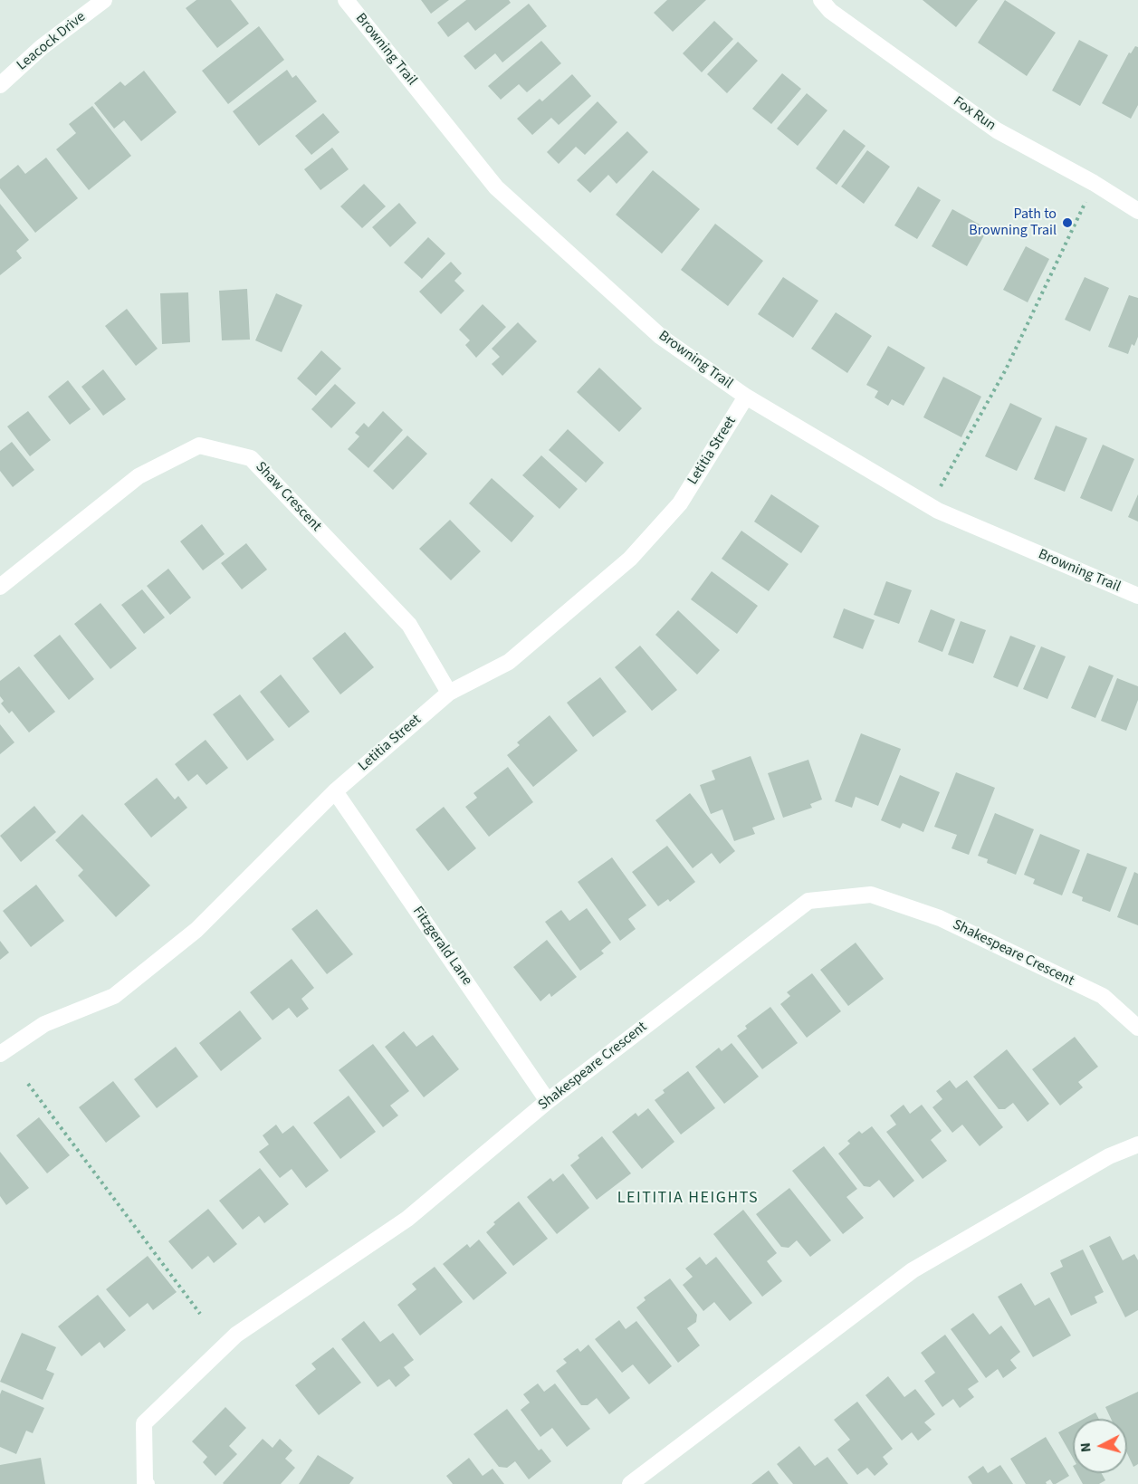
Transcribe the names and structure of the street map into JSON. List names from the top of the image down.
{
  "streets": {
    "street": [
      "Leacock Drive",
      "Browning Trail",
      "Fox Run",
      "Letitia Street",
      "Shaw Crescent",
      "Fitzgerald Lane",
      "Shakespeare Crescent"
    ]
  },
  "crossings": [
    ["Browning Trail", "Letitia Street"],
    ["Letitia Street", "Shaw Crescent"],
    ["Letitia Street", "Fitzgerald Lane"],
    ["Fitzgerald Lane", "Shakespeare Crescent"]
  ],
  "districts": ["LEITITIA HEIGHTS"],
  "places": ["Path to Browning Trail"],
  "north": "left"
}
